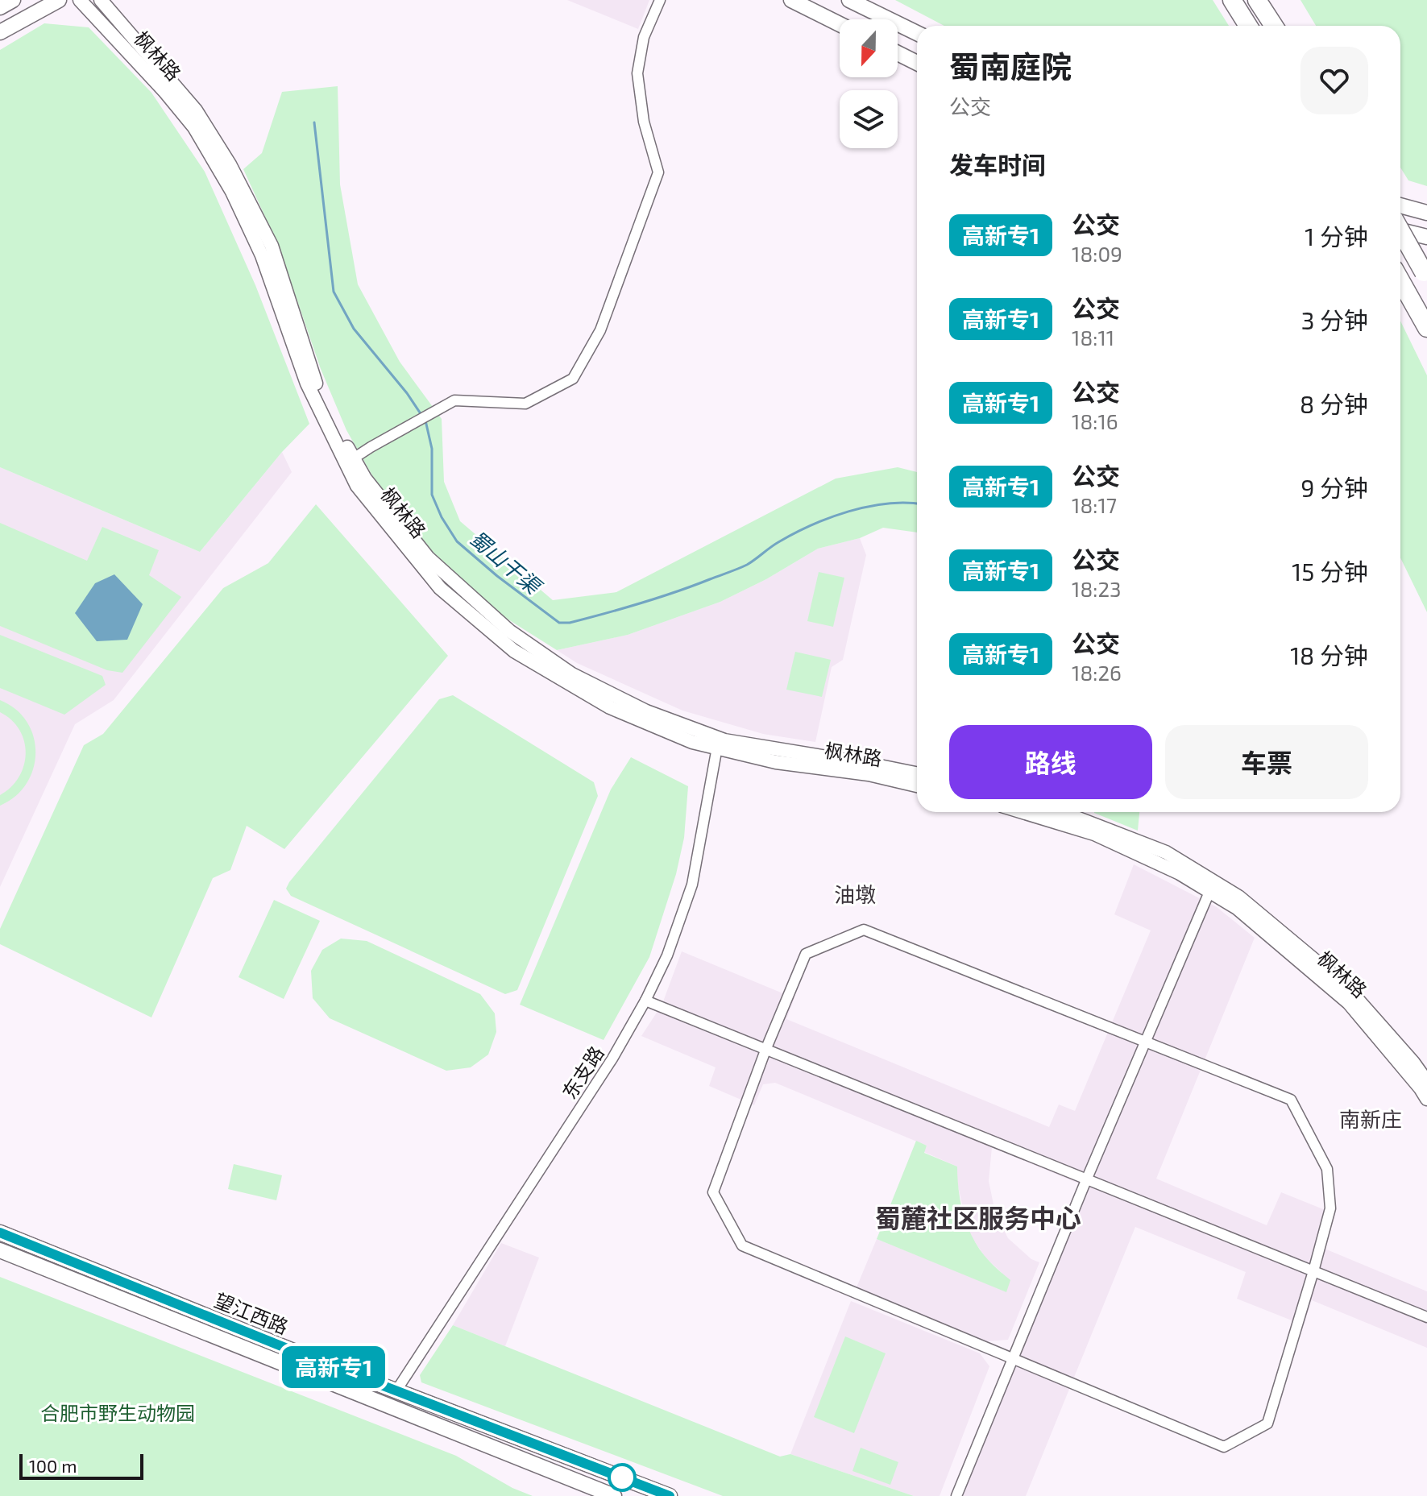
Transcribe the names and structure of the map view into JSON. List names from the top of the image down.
{
  "streets": {
    "main road": ["枫林路", "望江西路"],
    "street": ["东支路"]
  },
  "crossings": [
    ["枫林路", "东支路"],
    ["东支路", "望江西路"]
  ],
  "districts": ["油墩", "南新庄", "蜀麓社区服务中心"],
  "water": ["蜀山干渠"],
  "parks": ["合肥市野生动物园"],
  "lines": ["bus line 高新专1"],
  "scale_bar": "100 m",
  "north": "bottom",
  "page": {
    "on_map": "高新专1",
    "heading": [
      ["蜀南庭院", "公交"],
      "发车时间"
    ],
    "list": [
      {
        "mark": "高新专1",
        "name": "公交",
        "note": "18:09",
        "value": "1 分钟"
      },
      {
        "mark": "高新专1",
        "name": "公交",
        "note": "18:11",
        "value": "3 分钟"
      },
      {
        "mark": "高新专1",
        "name": "公交",
        "note": "18:16",
        "value": "8 分钟"
      },
      {
        "mark": "高新专1",
        "name": "公交",
        "note": "18:17",
        "value": "9 分钟"
      },
      {
        "mark": "高新专1",
        "name": "公交",
        "note": "18:23",
        "value": "15 分钟"
      },
      {
        "mark": "高新专1",
        "name": "公交",
        "note": "18:26",
        "value": "18 分钟"
      }
    ],
    "buttons": ["路线", "车票"],
    "scale": "100 m"
  }
}
